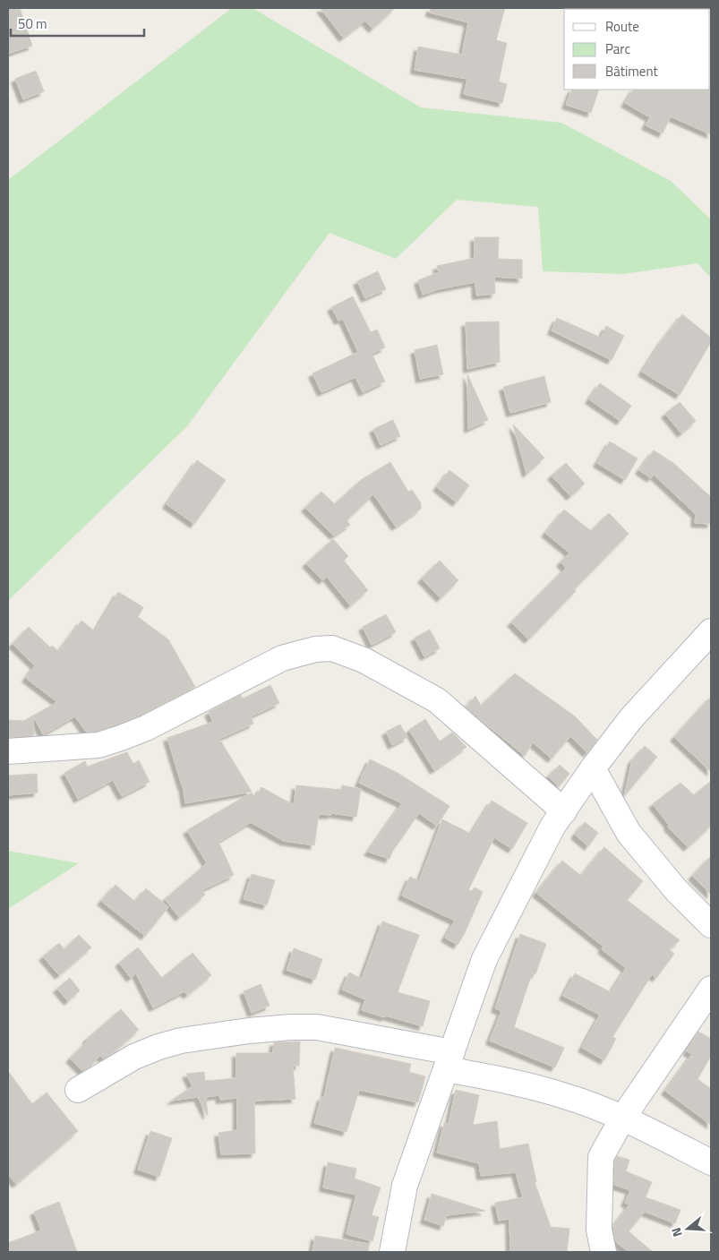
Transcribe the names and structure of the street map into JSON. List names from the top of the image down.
{
  "legend": ["Route", "Parc", "Bâtiment"],
  "scale_bar": "50 m",
  "north": "left"
}
